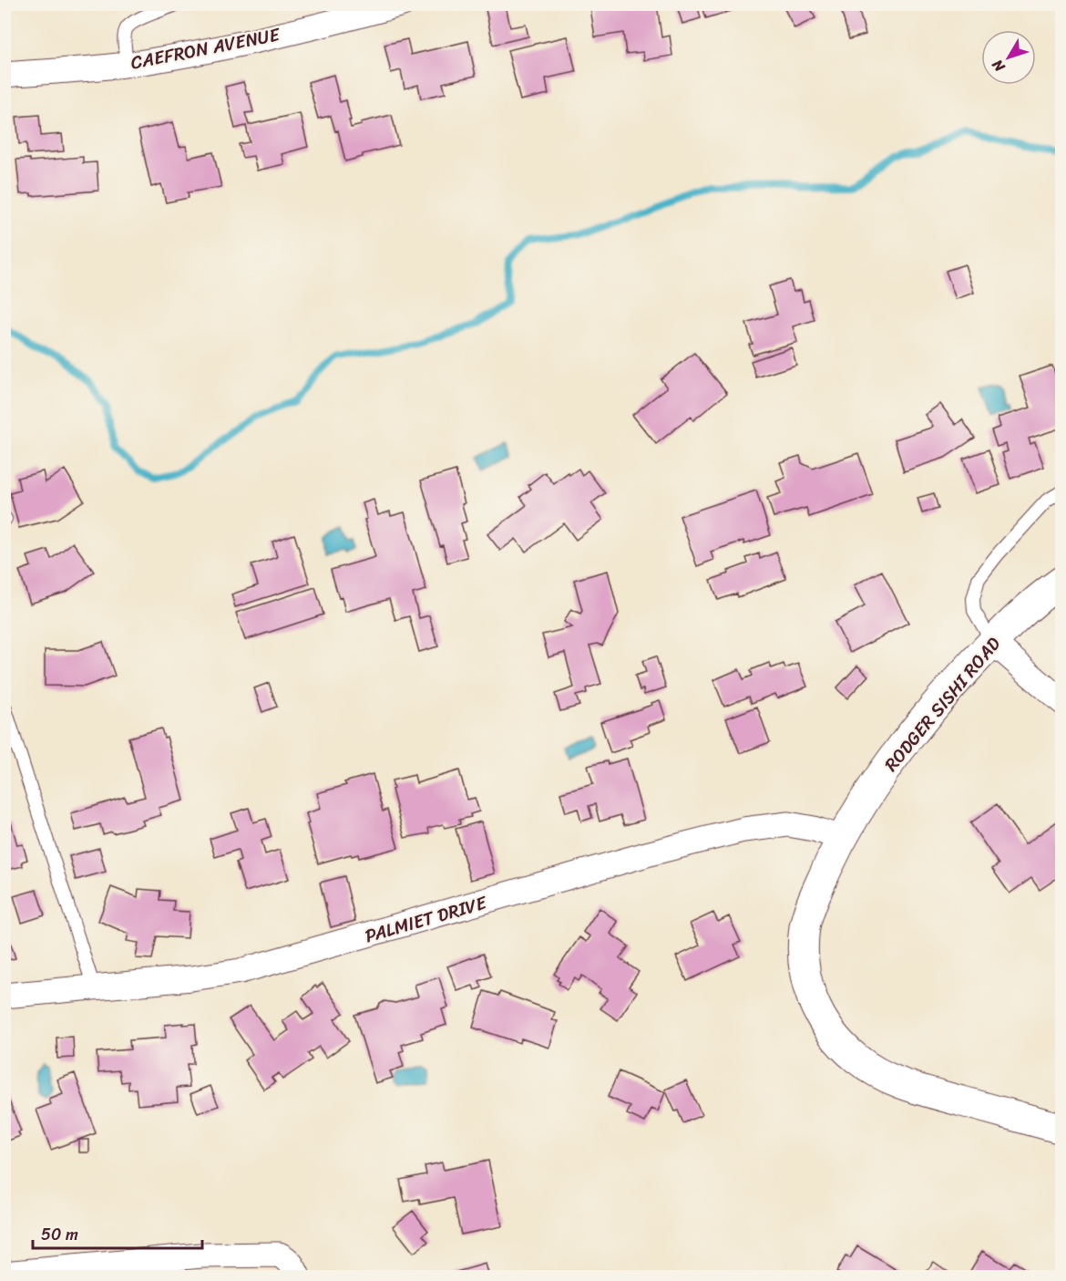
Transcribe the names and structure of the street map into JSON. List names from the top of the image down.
{
  "streets": {
    "main road": ["RODGER SISHI ROAD"],
    "street": ["CAEFRON AVENUE", "PALMIET DRIVE"]
  },
  "crossings": [
    ["RODGER SISHI ROAD", "PALMIET DRIVE"]
  ],
  "scale_bar": "50 m",
  "north": "bottom left"
}
